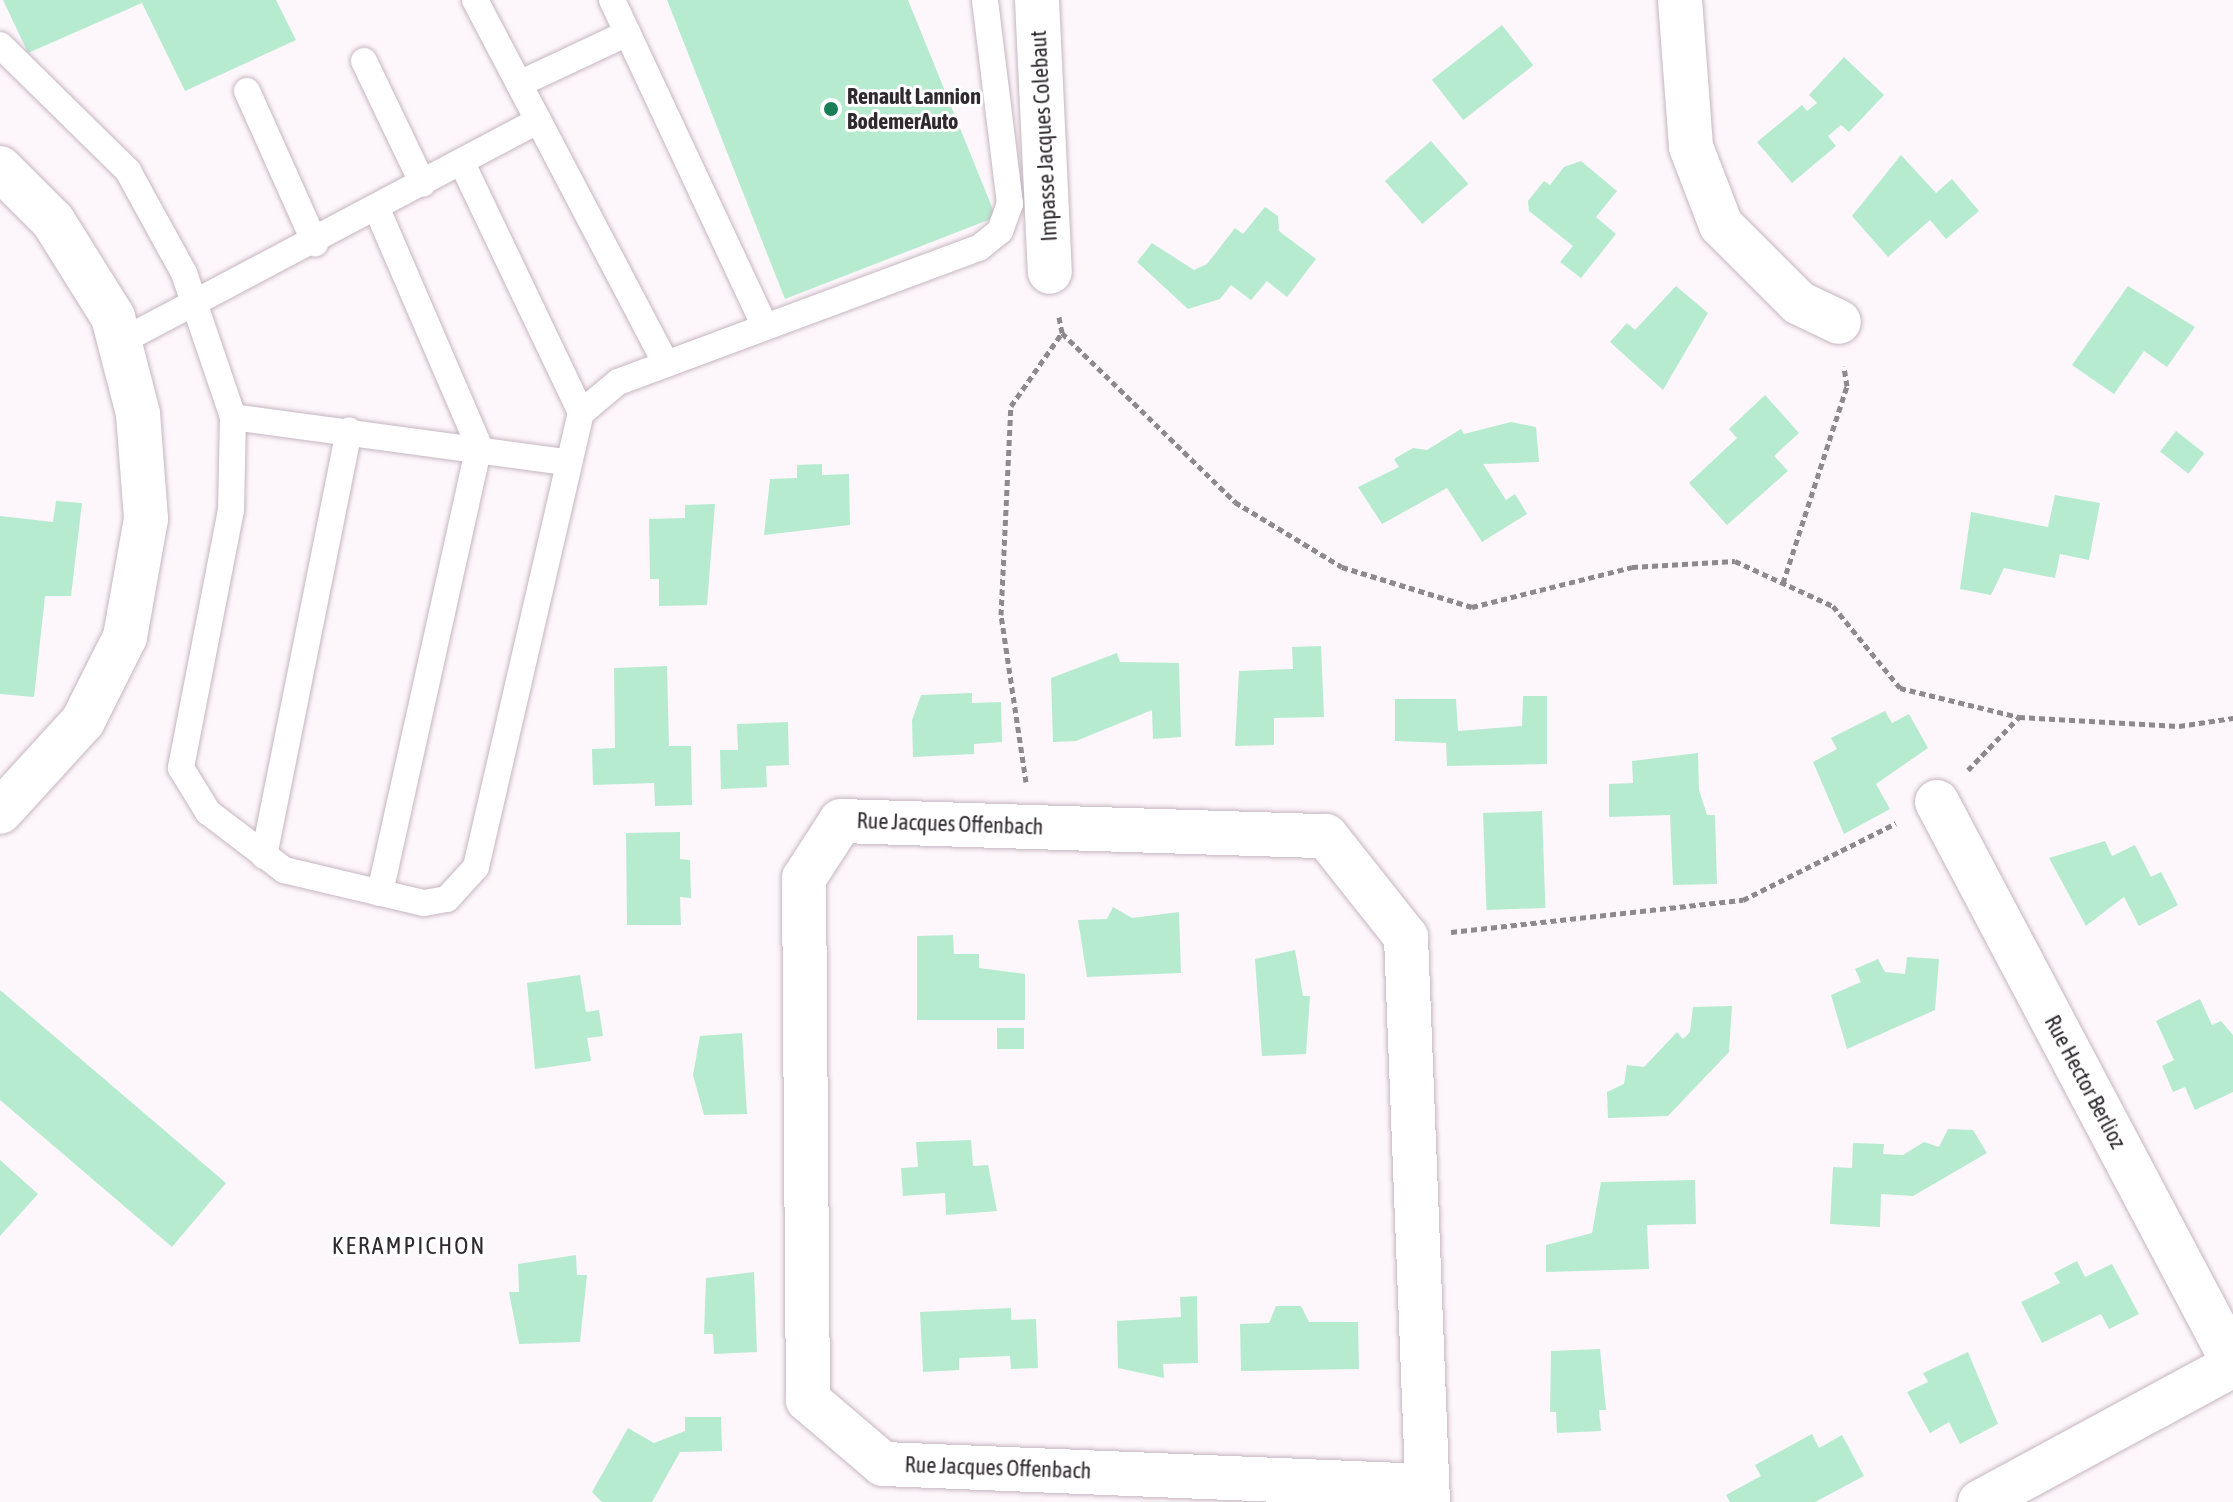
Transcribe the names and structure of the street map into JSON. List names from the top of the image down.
{
  "streets": {
    "street": ["Impasse Jacques Colebaut", "Rue Jacques Offenbach", "Rue Hector Berlioz"]
  },
  "districts": ["KERAMPICHON"],
  "places": ["Renault Lannion BodemerAuto"]
}
